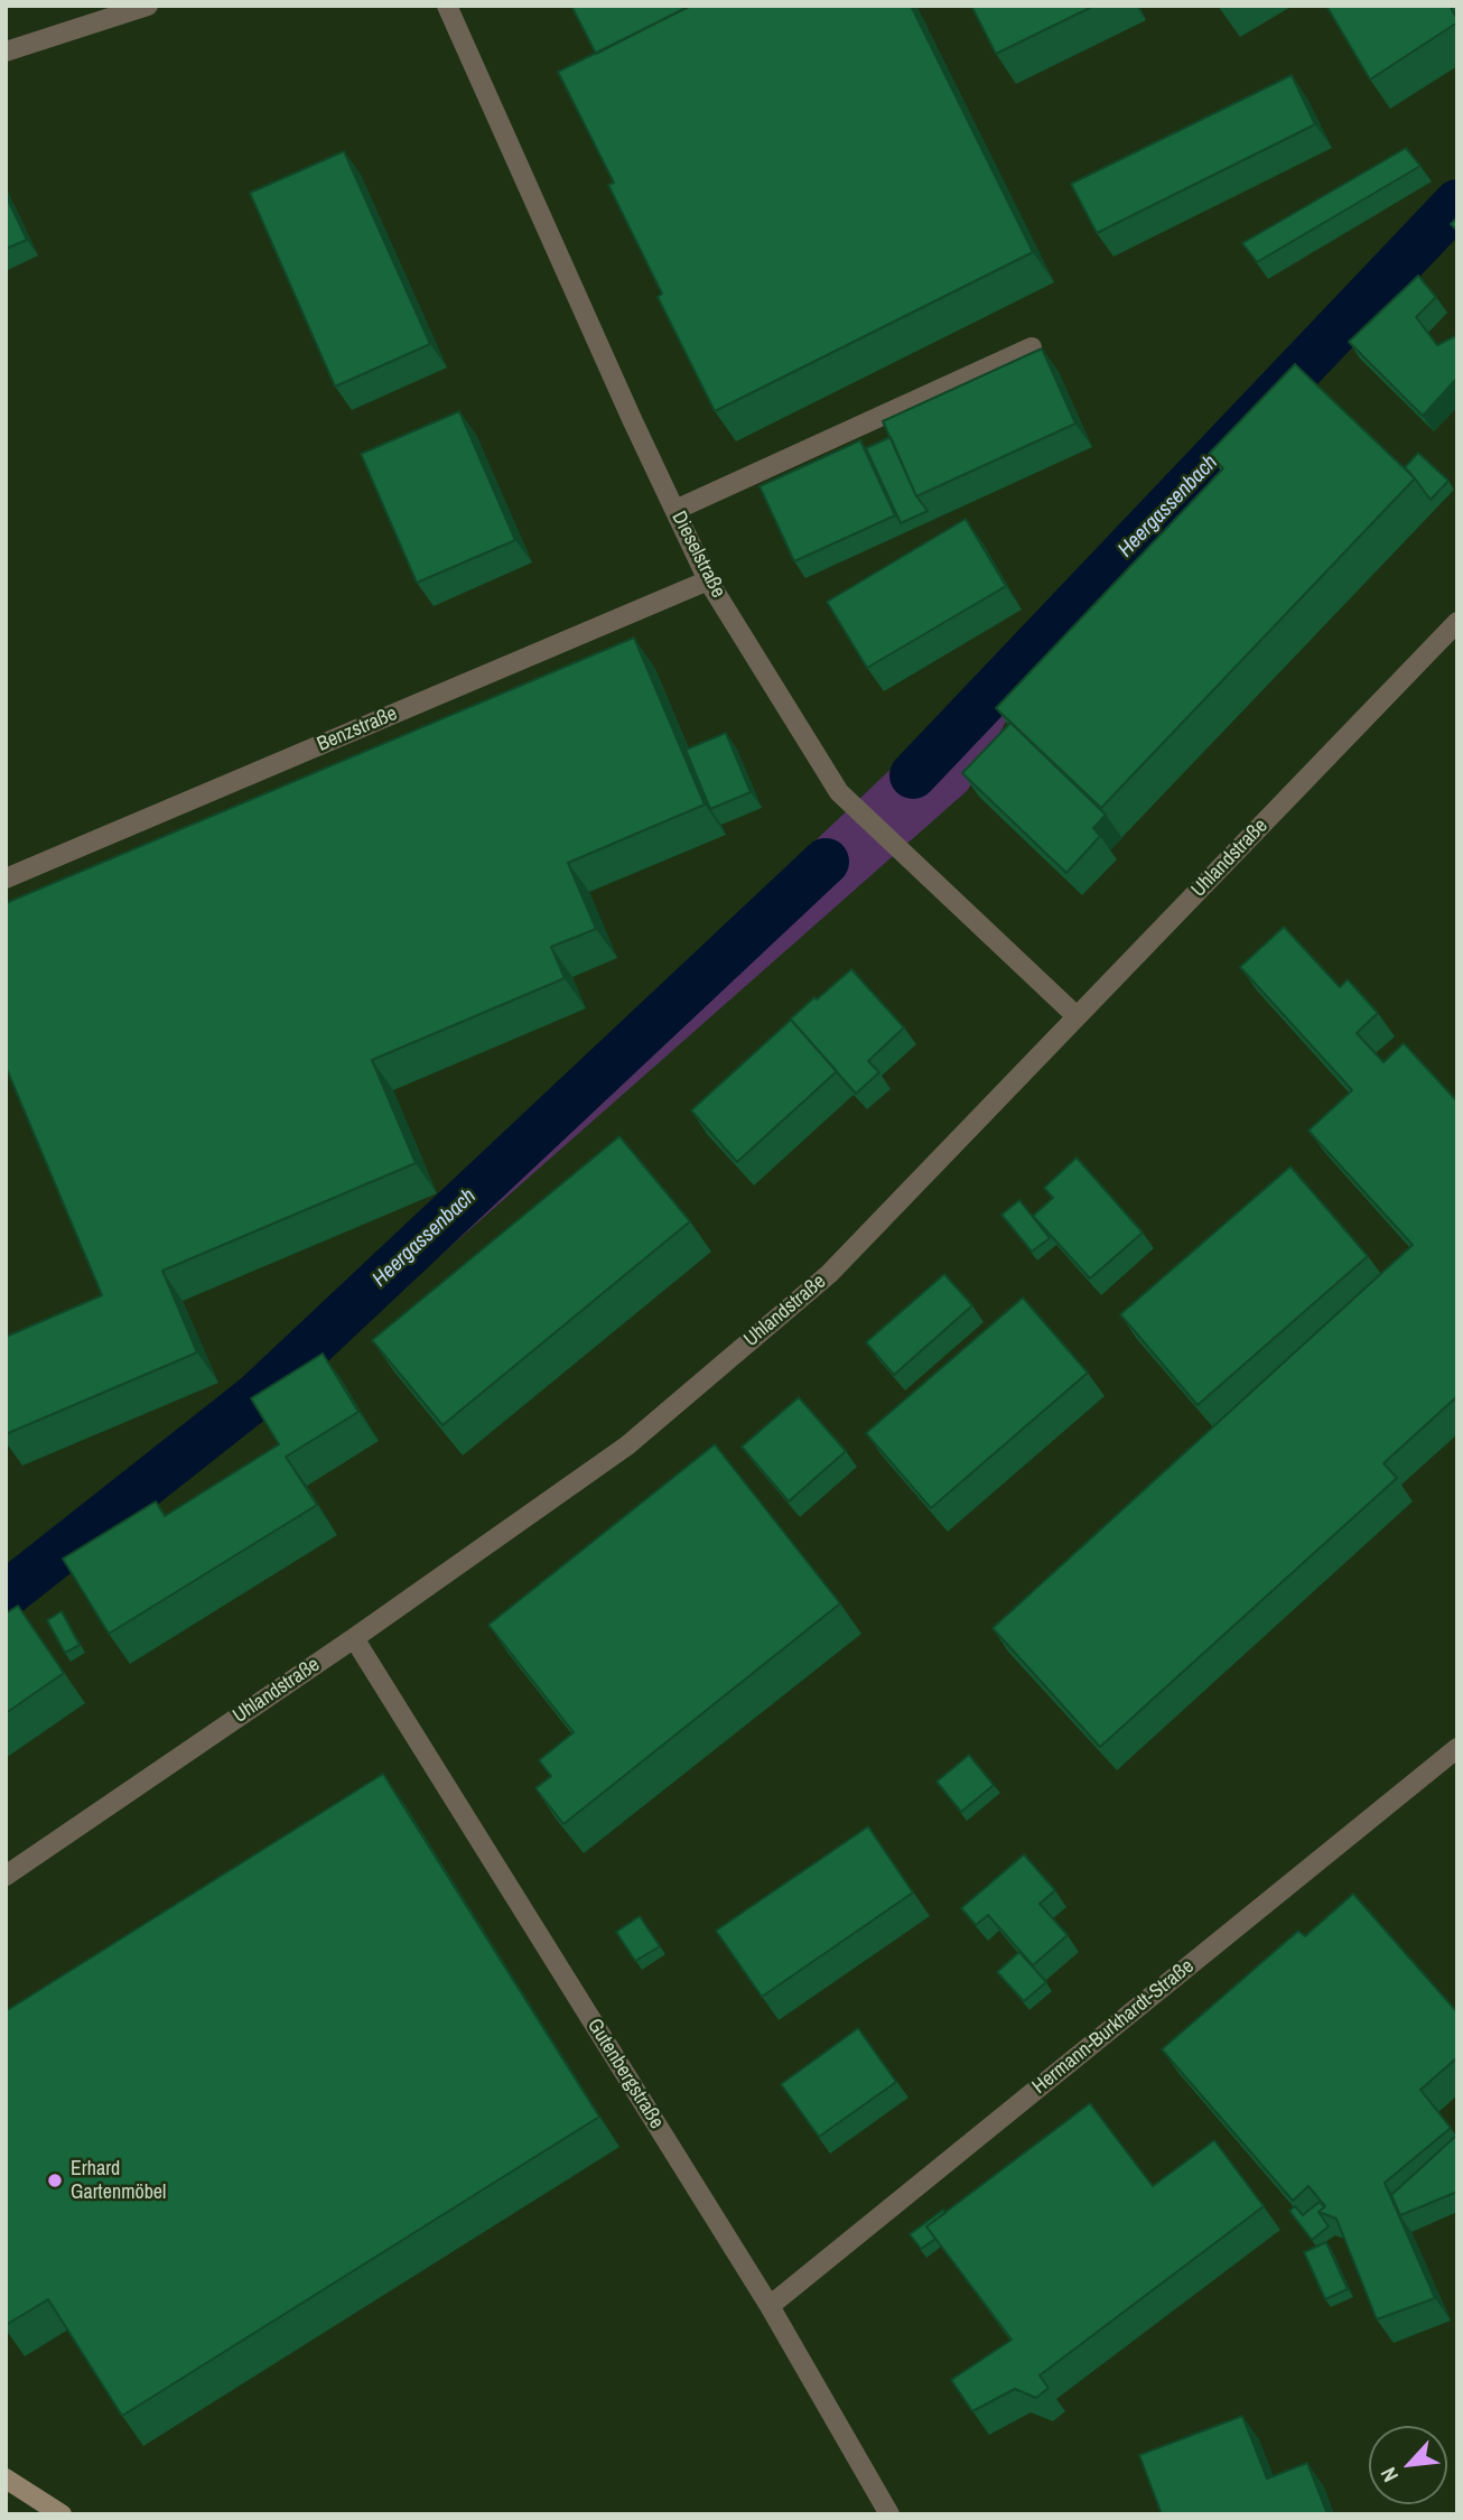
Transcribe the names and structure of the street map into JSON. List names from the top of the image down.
{
  "streets": {
    "street": [
      "Dieselstraße",
      "Benzstraße",
      "Uhlandstraße",
      "Hermann-Burkhardt-Straße",
      "Gutenbergstraße"
    ]
  },
  "crossings": [
    ["Dieselstraße", "Benzstraße"],
    ["Dieselstraße", "Uhlandstraße"],
    ["Uhlandstraße", "Gutenbergstraße"],
    ["Hermann-Burkhardt-Straße", "Gutenbergstraße"]
  ],
  "water": ["Heergassenbach"],
  "places": ["Erhard Gartenmöbel"],
  "north": "bottom left"
}
